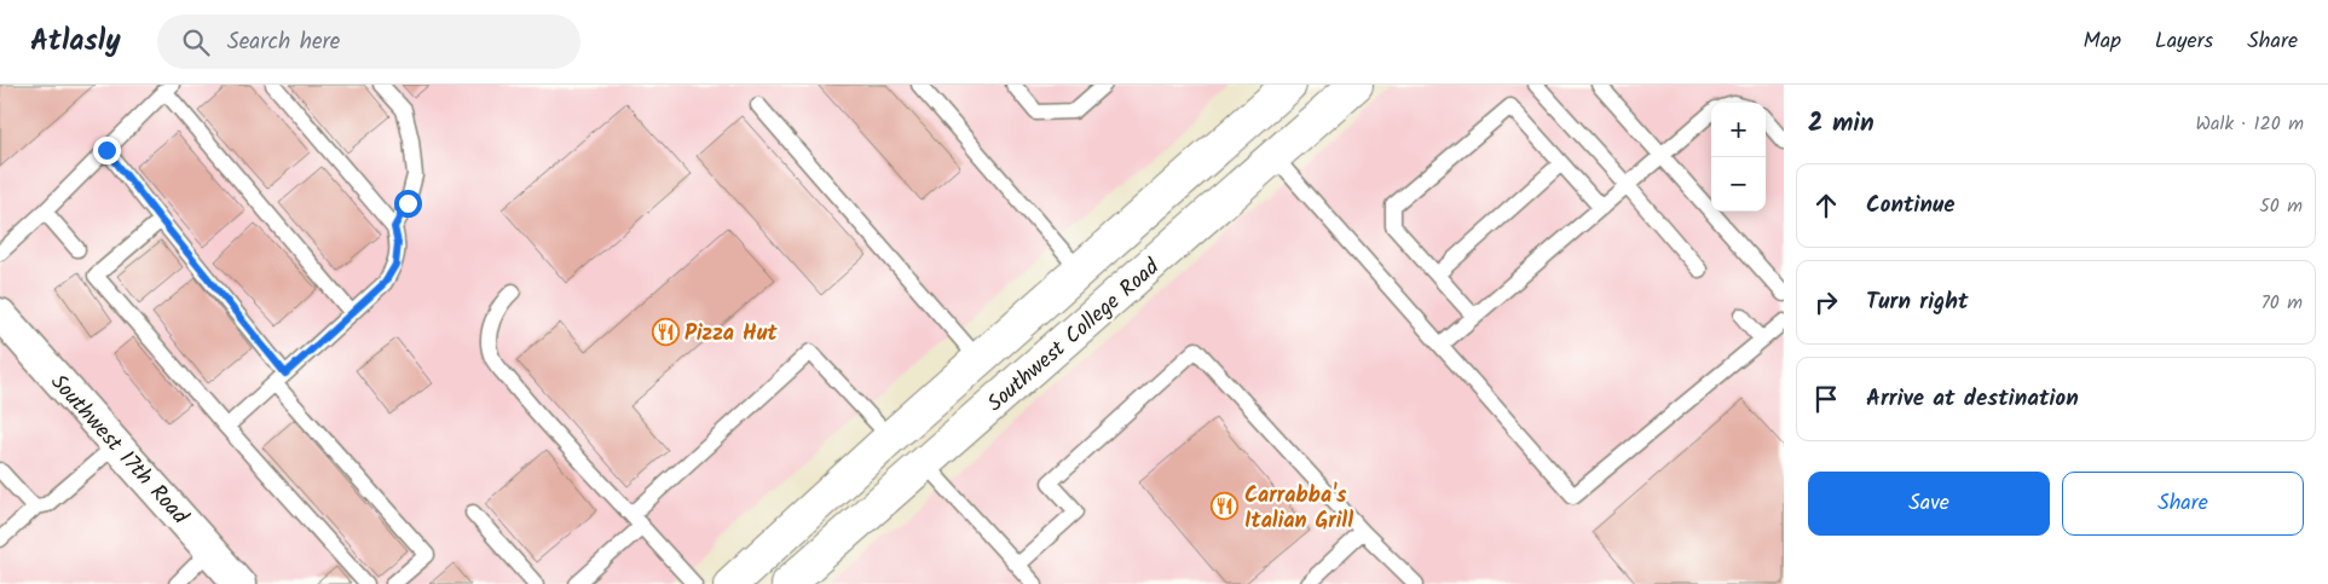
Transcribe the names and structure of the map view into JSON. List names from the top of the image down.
{
  "streets": {
    "main road": ["Southwest College Road"],
    "street": ["Southwest 17th Road"]
  },
  "places": {
    "restaurant": ["Pizza Hut", "Carrabba's Italian Grill"]
  },
  "page": {
    "header": "Atlasly",
    "search": "Search here",
    "nav": ["Map", "Layers", "Share"],
    "heading": ["2 min", "Walk · 120 m"],
    "map_buttons": ["+", "−"],
    "list": [
      ["Continue", "50 m"],
      ["Turn right", "70 m"],
      "Arrive at destination"
    ],
    "buttons": ["Save", "Share"]
  }
}
